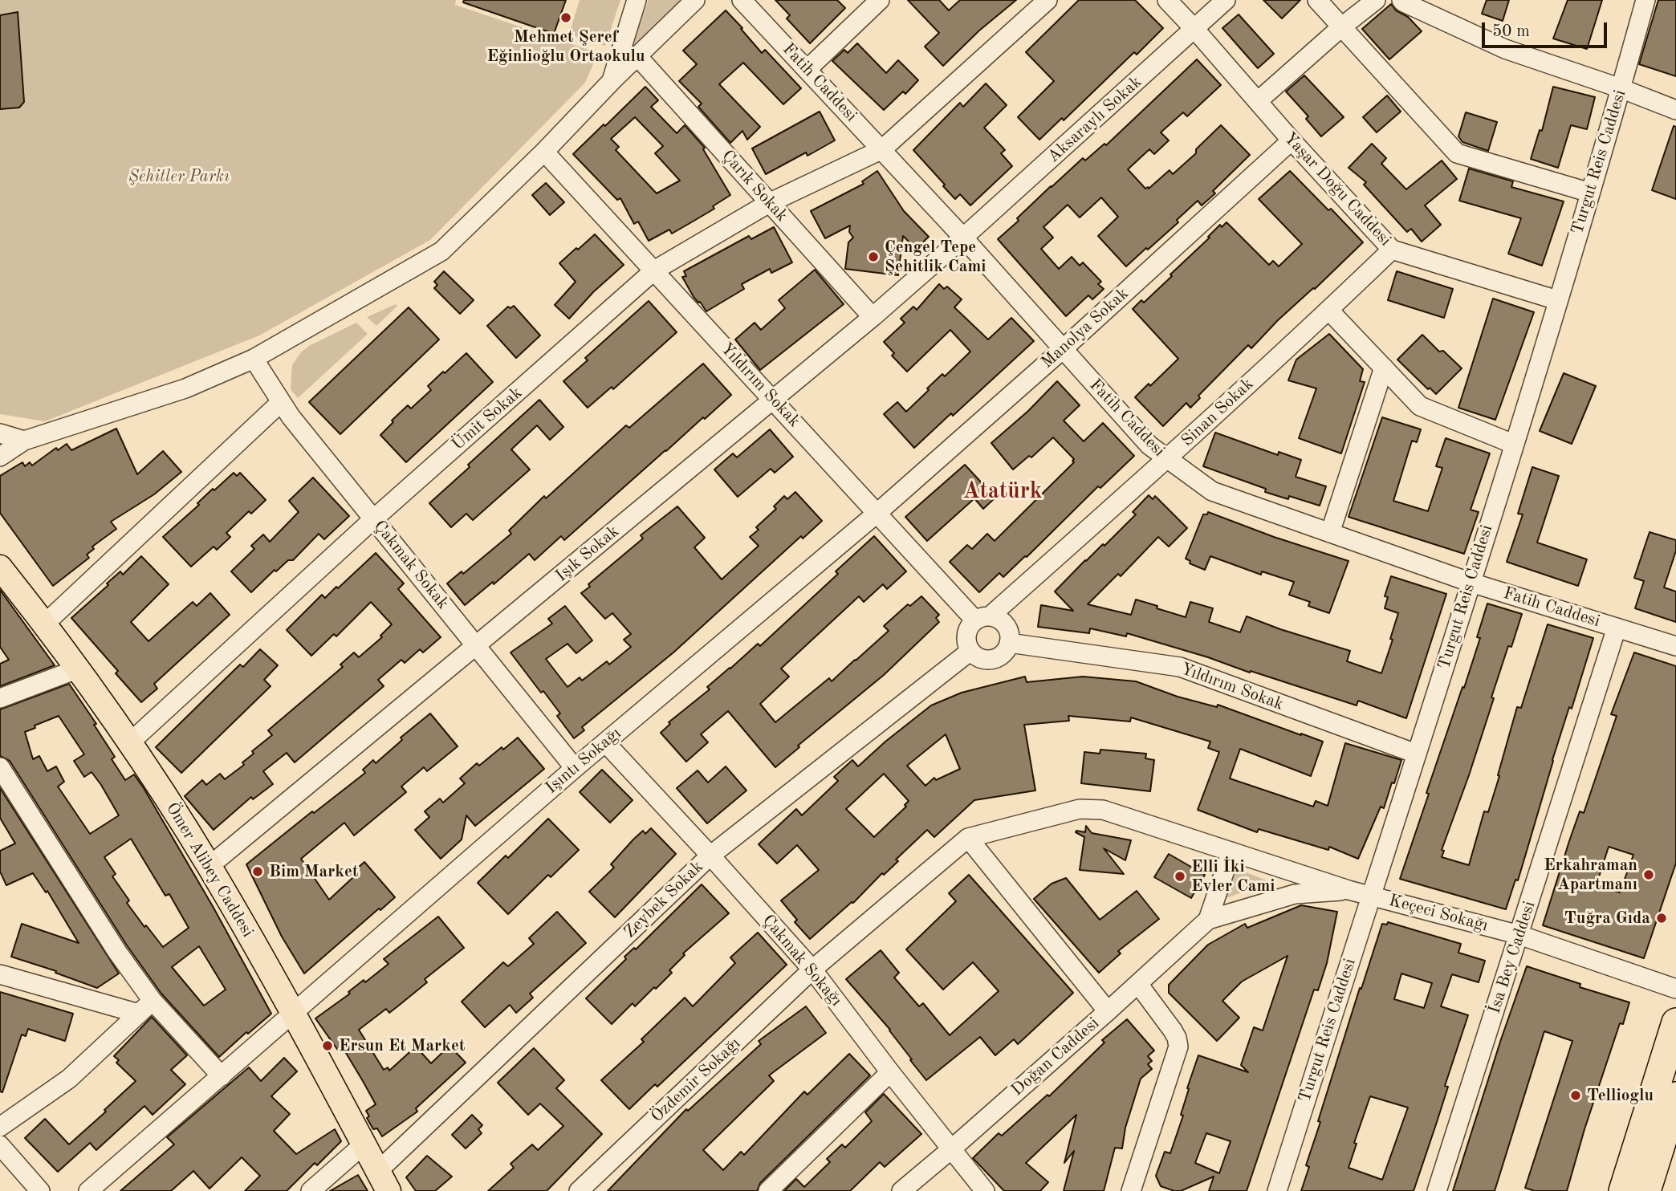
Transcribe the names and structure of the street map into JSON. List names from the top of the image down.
{
  "streets": {
    "main road": ["Ömer Alibey Caddesi"],
    "street": [
      "Fatih Caddesi",
      "Aksaraylı Sokak",
      "Turgut Reis Caddesi",
      "Çarık Sokak",
      "Yaşar Doğu Caddesi",
      "Manolya Sokak",
      "Yıldırım Sokak",
      "Sinan Sokak",
      "Ümit Sokak",
      "Işık Sokak",
      "Çakmak Sokak",
      "Işıntı Sokağı",
      "Zeybek Sokak",
      "Keçeci Sokağı",
      "İsa Bey Caddesi",
      "Çakmak Sokağı",
      "Doğan Caddesi",
      "Özdemir Sokağı"
    ]
  },
  "crossings": [
    ["Fatih Caddesi", "Aksaraylı Sokak"],
    ["Fatih Caddesi", "Turgut Reis Caddesi"],
    ["Fatih Caddesi", "Manolya Sokak"],
    ["Fatih Caddesi", "Sinan Sokak"],
    ["Fatih Caddesi", "Ümit Sokak"],
    ["Fatih Caddesi", "Işık Sokak"],
    ["Fatih Caddesi", "İsa Bey Caddesi"],
    ["Aksaraylı Sokak", "Yaşar Doğu Caddesi"],
    ["Aksaraylı Sokak", "Işık Sokak"],
    ["Turgut Reis Caddesi", "Yaşar Doğu Caddesi"],
    ["Turgut Reis Caddesi", "Yıldırım Sokak"],
    ["Turgut Reis Caddesi", "Keçeci Sokağı"],
    ["Çarık Sokak", "Ümit Sokak"],
    ["Çarık Sokak", "Işık Sokak"],
    ["Yaşar Doğu Caddesi", "Manolya Sokak"],
    ["Yaşar Doğu Caddesi", "Sinan Sokak"],
    ["Manolya Sokak", "Yıldırım Sokak"],
    ["Manolya Sokak", "Işıntı Sokağı"],
    ["Yıldırım Sokak", "Sinan Sokak"],
    ["Yıldırım Sokak", "Ümit Sokak"],
    ["Yıldırım Sokak", "Işık Sokak"],
    ["Yıldırım Sokak", "Işıntı Sokağı"],
    ["Yıldırım Sokak", "Zeybek Sokak"],
    ["Sinan Sokak", "Zeybek Sokak"],
    ["Ümit Sokak", "Çakmak Sokak"],
    ["Ümit Sokak", "Ömer Alibey Caddesi"],
    ["Işık Sokak", "Çakmak Sokak"],
    ["Işık Sokak", "Ömer Alibey Caddesi"],
    ["Çakmak Sokak", "Işıntı Sokağı"],
    ["Işıntı Sokağı", "Ömer Alibey Caddesi"],
    ["Işıntı Sokağı", "Çakmak Sokağı"],
    ["Ömer Alibey Caddesi", "Zeybek Sokak"],
    ["Zeybek Sokak", "Çakmak Sokağı"],
    ["Keçeci Sokağı", "İsa Bey Caddesi"],
    ["Keçeci Sokağı", "Doğan Caddesi"],
    ["Keçeci Sokağı", "Özdemir Sokağı"],
    ["Çakmak Sokağı", "Doğan Caddesi"],
    ["Çakmak Sokağı", "Özdemir Sokağı"]
  ],
  "districts": ["Atatürk"],
  "parks": ["Şehitler Parkı"],
  "places": [
    "Mehmet Şeref Eğinlioğlu Ortaokulu",
    "Çengel Tepe Şehitlik Cami",
    "Bim Market",
    "Erkahraman Apartmanı",
    "Elli İki Evler Cami",
    "Tuğra Gıda",
    "Ersun Et Market",
    "Tellioglu"
  ],
  "scale_bar": "50 m"
}
